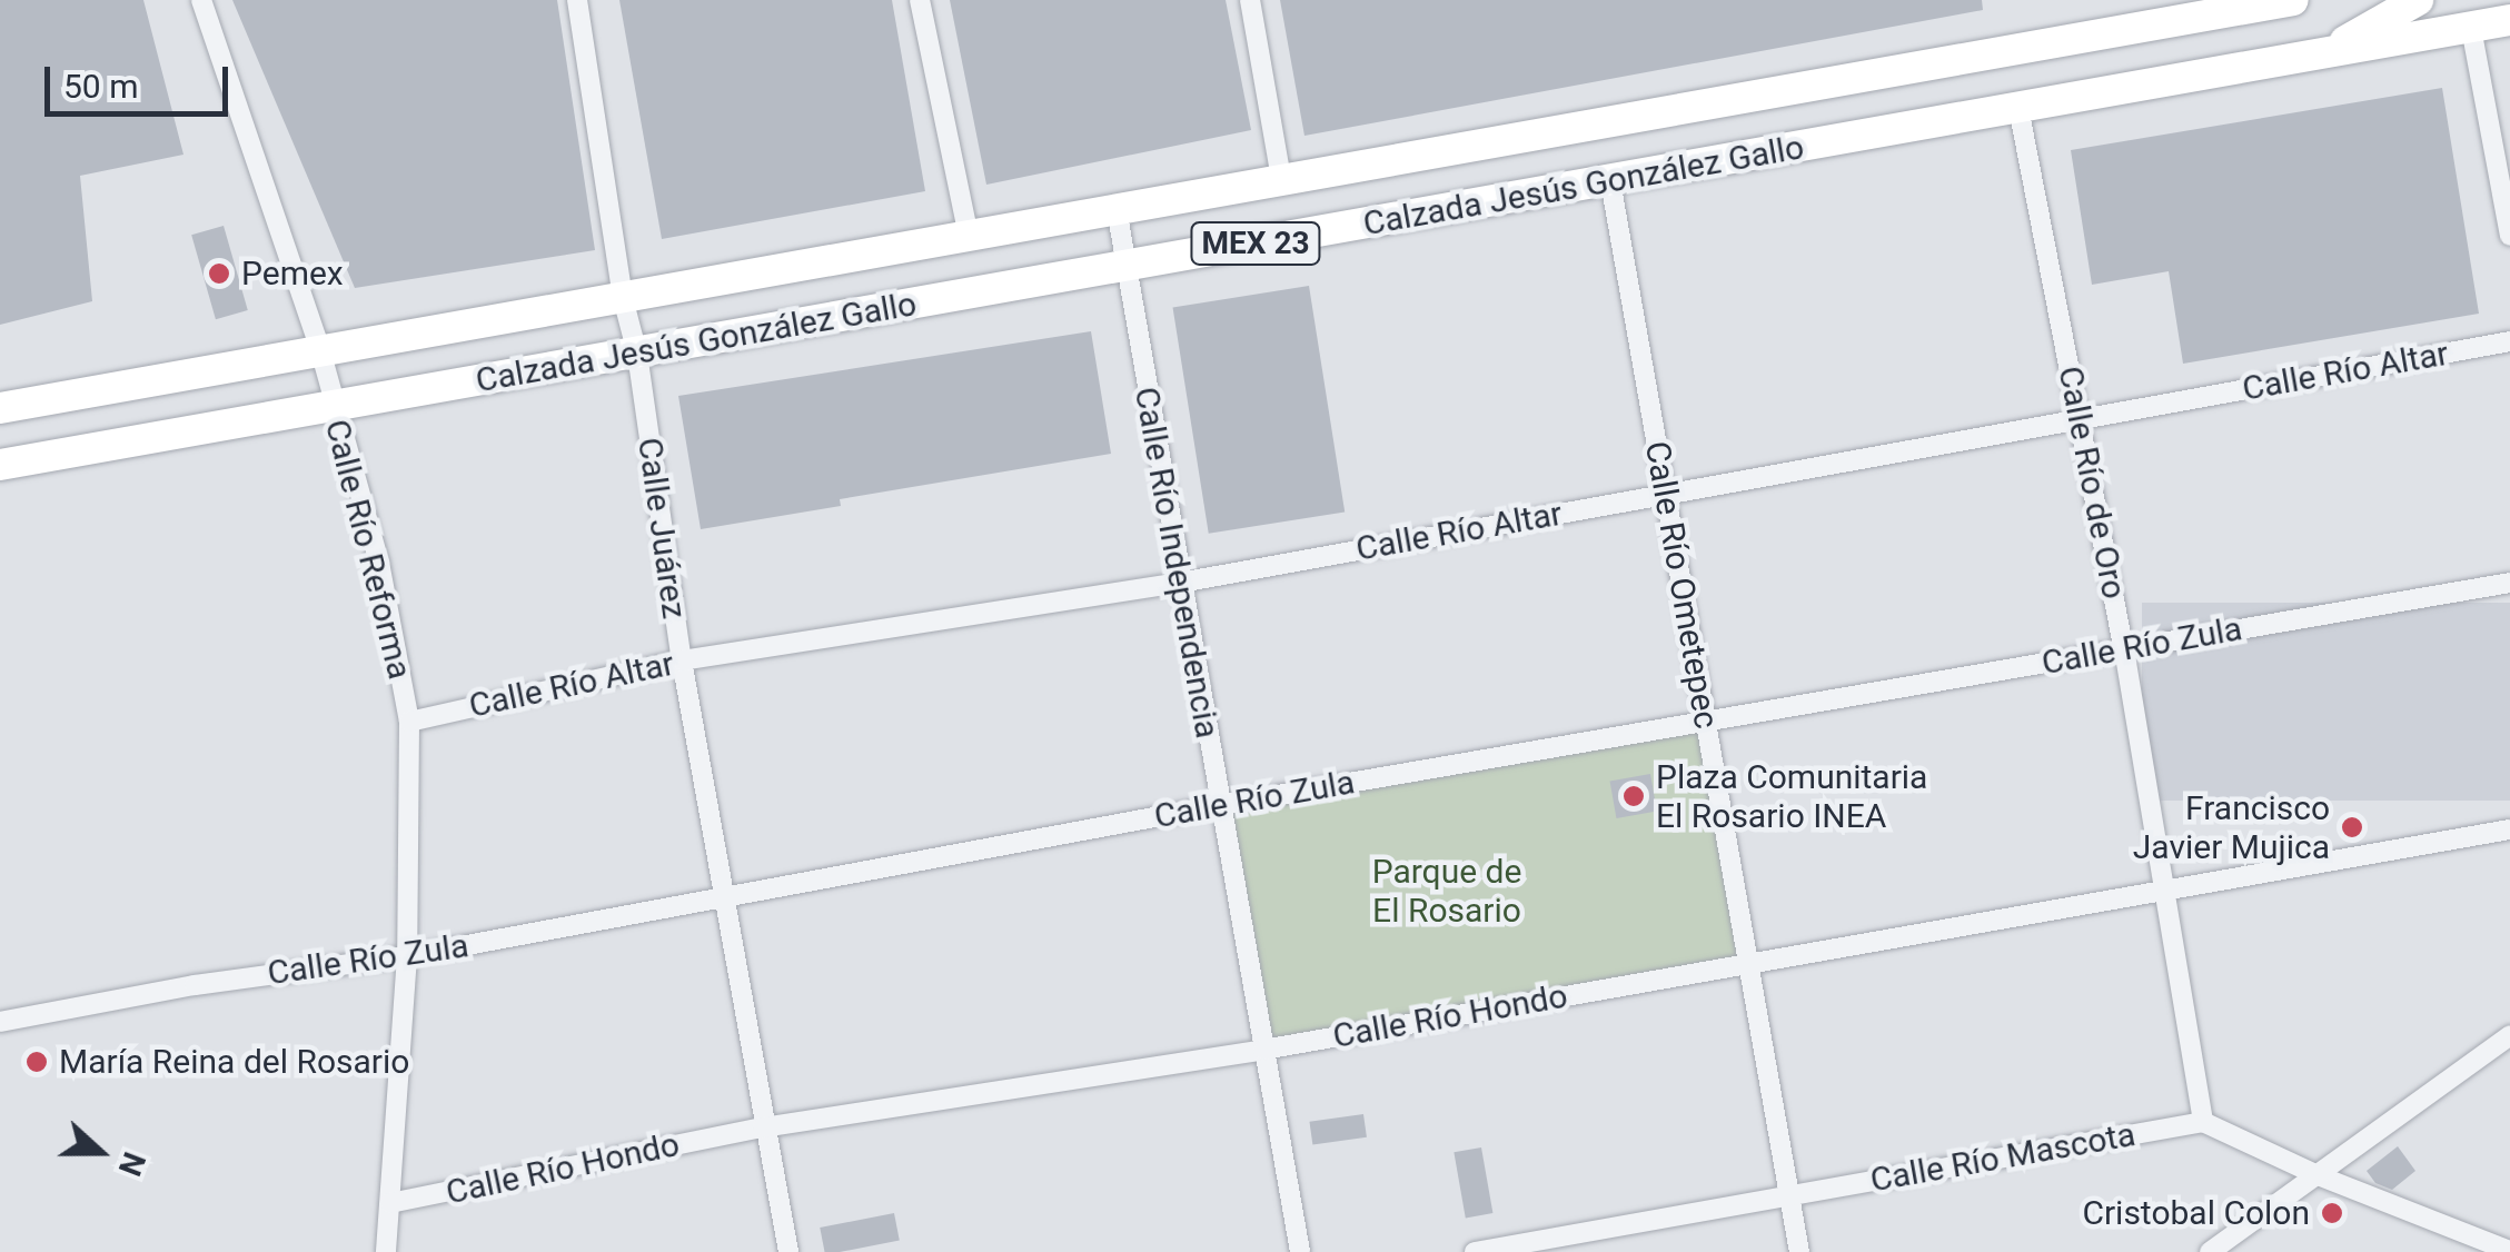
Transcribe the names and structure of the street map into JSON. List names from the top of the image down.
{
  "streets": {
    "main road": ["Calzada Jesús González Gallo", "MEX 23"],
    "street": [
      "Calle Río Altar",
      "Calle Río de Oro",
      "Calle Juárez",
      "Calle Río Reforma",
      "Calle Río Independencia",
      "Calle Río Ometepec",
      "Calle Río Zula",
      "Calle Río Hondo",
      "Calle Río Mascota"
    ]
  },
  "crossings": [
    ["Calzada Jesús González Gallo", "Calle Río de Oro"],
    ["Calzada Jesús González Gallo", "Calle Juárez"],
    ["Calzada Jesús González Gallo", "Calle Río Reforma"],
    ["Calzada Jesús González Gallo", "Calle Río Independencia"],
    ["Calzada Jesús González Gallo", "Calle Río Ometepec"],
    ["Calle Río Altar", "Calle Río de Oro"],
    ["Calle Río Altar", "Calle Juárez"],
    ["Calle Río Altar", "Calle Río Reforma"],
    ["Calle Río Altar", "Calle Río Independencia"],
    ["Calle Río Altar", "Calle Río Ometepec"],
    ["Calle Río de Oro", "Calle Río Zula"],
    ["Calle Río de Oro", "Calle Río Hondo"],
    ["Calle Río de Oro", "Calle Río Mascota"],
    ["Calle Juárez", "Calle Río Zula"],
    ["Calle Juárez", "Calle Río Hondo"],
    ["Calle Río Reforma", "Calle Río Zula"],
    ["Calle Río Reforma", "Calle Río Hondo"],
    ["Calle Río Independencia", "Calle Río Zula"],
    ["Calle Río Independencia", "Calle Río Hondo"],
    ["Calle Río Ometepec", "Calle Río Zula"],
    ["Calle Río Ometepec", "Calle Río Hondo"],
    ["Calle Río Ometepec", "Calle Río Mascota"]
  ],
  "parks": ["Parque de El Rosario"],
  "places": [
    "Pemex",
    "Plaza Comunitaria El Rosario INEA",
    "Francisco Javier Mujica",
    "María Reina del Rosario",
    "Cristobal Colon"
  ],
  "scale_bar": "50 m",
  "north": "right"
}
